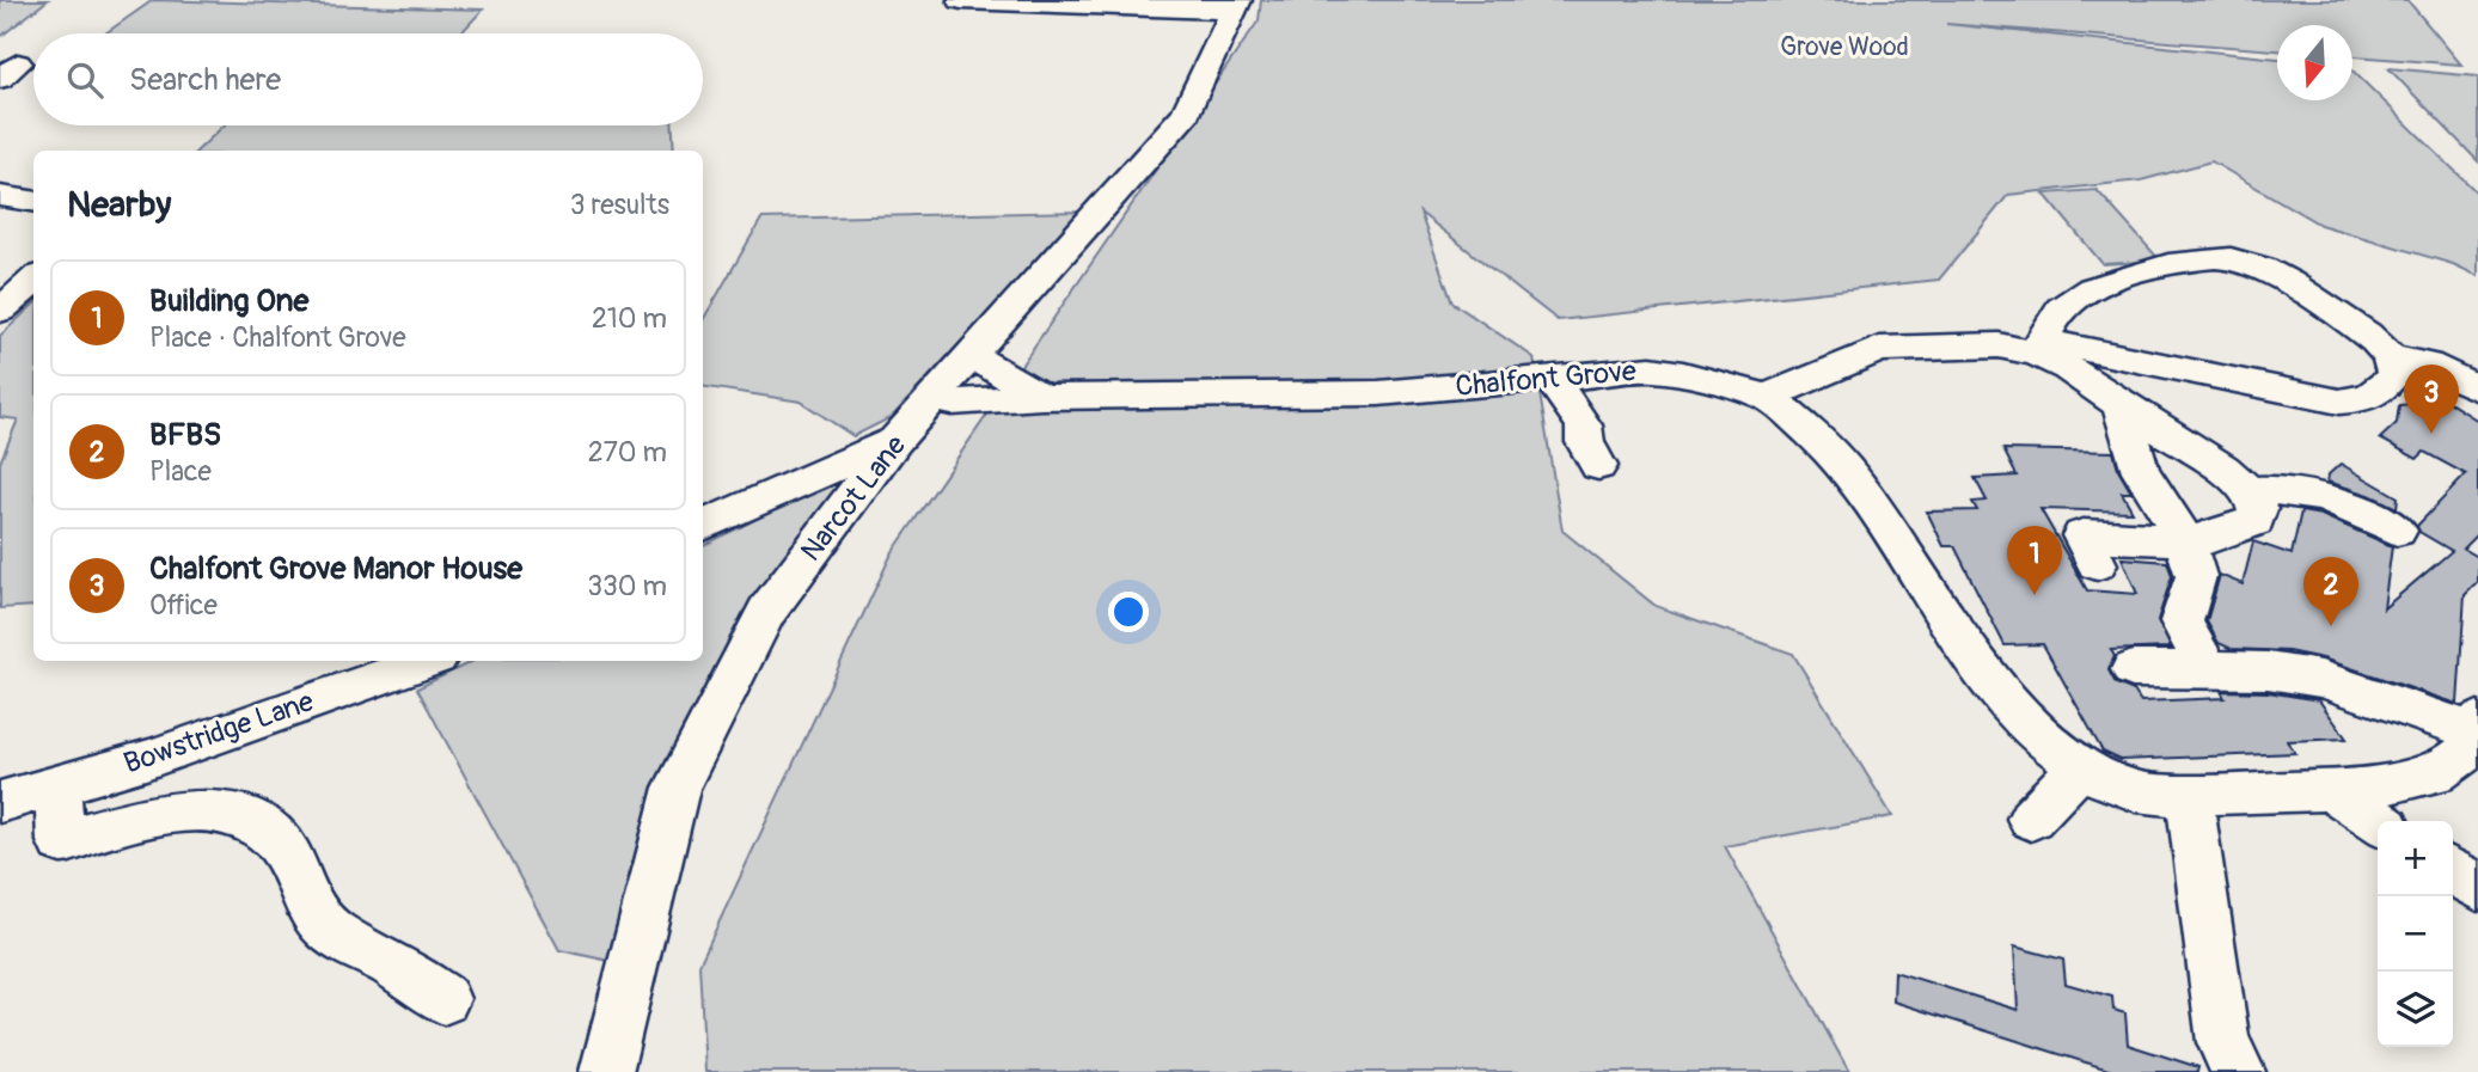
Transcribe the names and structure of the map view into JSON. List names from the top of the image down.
{
  "streets": {
    "street": ["Chalfont Grove", "Narcot Lane", "Bowstridge Lane"]
  },
  "crossings": [
    ["Chalfont Grove", "Narcot Lane"]
  ],
  "parks": ["Grove Wood"],
  "north": "bottom",
  "page": {
    "search": "Search here",
    "heading": ["Nearby", "3 results"],
    "list": [
      {
        "mark": "1",
        "name": "Building One",
        "note": "Place · Chalfont Grove",
        "value": "210 m"
      },
      {
        "mark": "2",
        "name": "BFBS",
        "note": "Place",
        "value": "270 m"
      },
      {
        "mark": "3",
        "name": "Chalfont Grove Manor House",
        "note": "Office",
        "value": "330 m"
      }
    ],
    "pins": ["3", "1", "2"],
    "map_buttons": ["+", "−"]
  }
}
